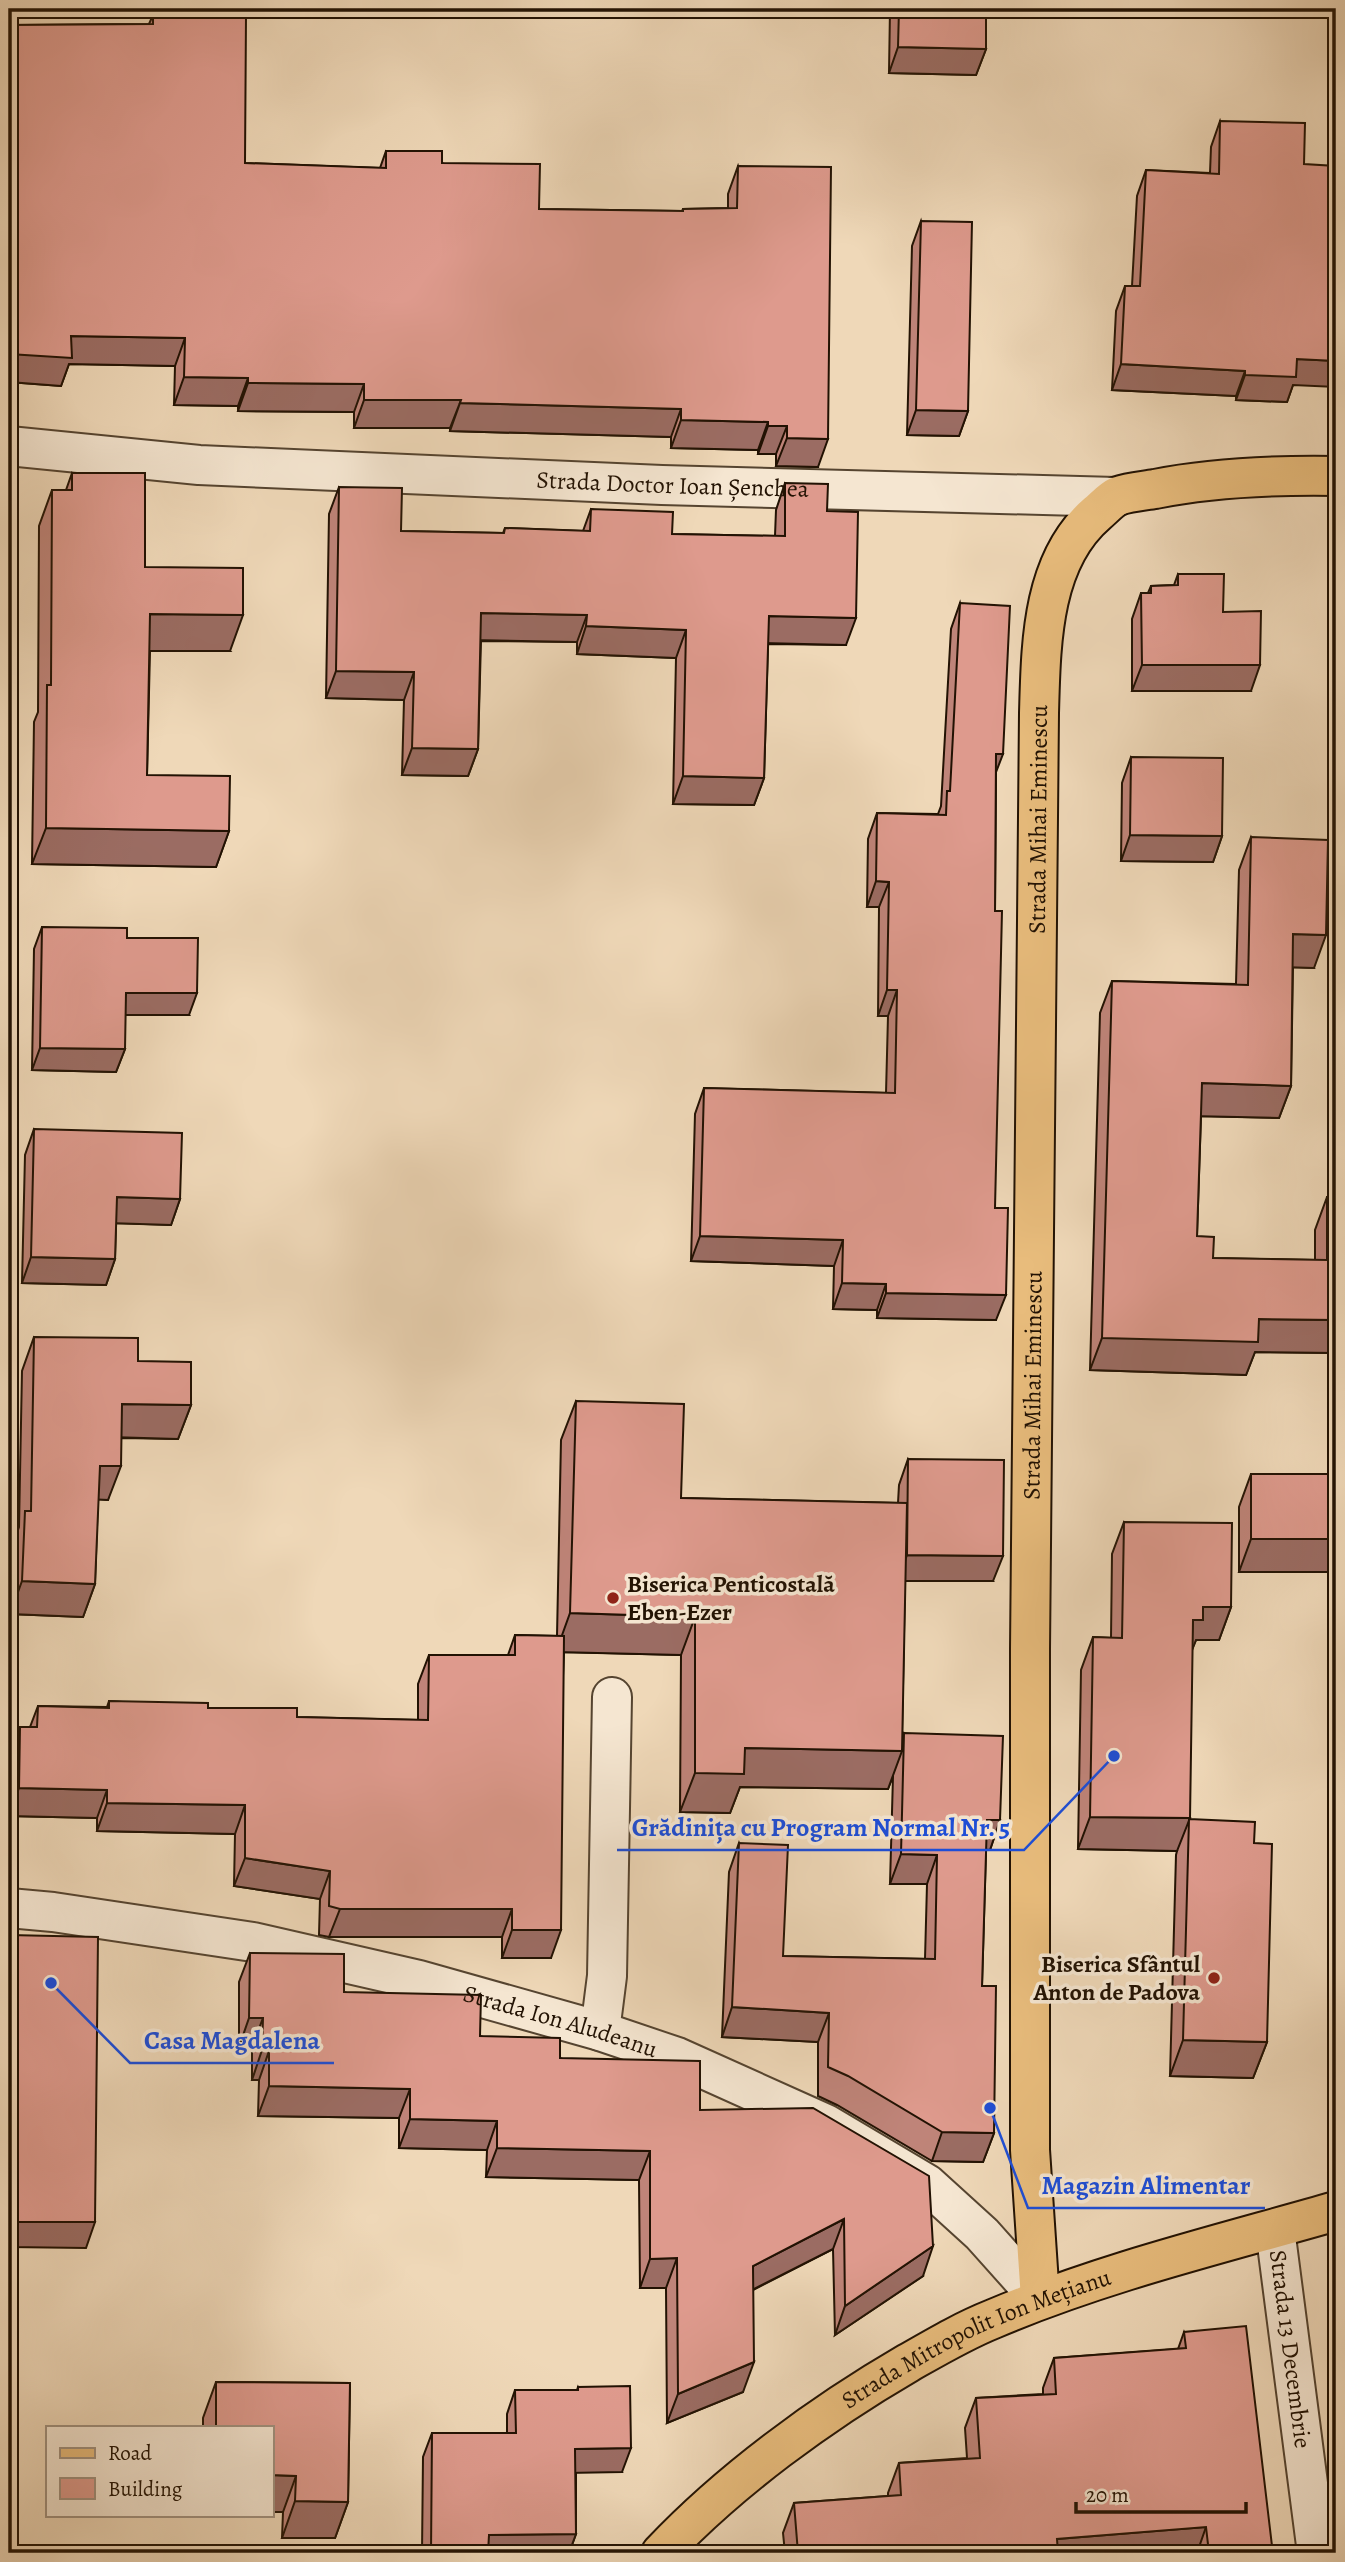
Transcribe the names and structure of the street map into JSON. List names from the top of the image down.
{
  "streets": {
    "main road": ["Strada Doctor Ioan Șenchea", "Strada Mihai Eminescu", "Strada Mitropolit Ion Mețianu"],
    "street": ["Strada Ion Aludeanu", "Strada 13 Decembrie"]
  },
  "crossings": [
    ["Strada Doctor Ioan Șenchea", "Strada Mihai Eminescu"],
    ["Strada Mihai Eminescu", "Strada Ion Aludeanu"],
    ["Strada Mihai Eminescu", "Strada Mitropolit Ion Mețianu"],
    ["Strada Ion Aludeanu", "Strada Mitropolit Ion Mețianu"],
    ["Strada Mitropolit Ion Mețianu", "Strada 13 Decembrie"]
  ],
  "places": [
    "Biserica Penticostală Eben-Ezer",
    "Grădinița cu Program Normal Nr. 5",
    "Biserica Sfântul Anton de Padova",
    "Casa Magdalena",
    "Magazin Alimentar"
  ],
  "legend": ["Road", "Building"],
  "scale_bar": "20 m"
}
